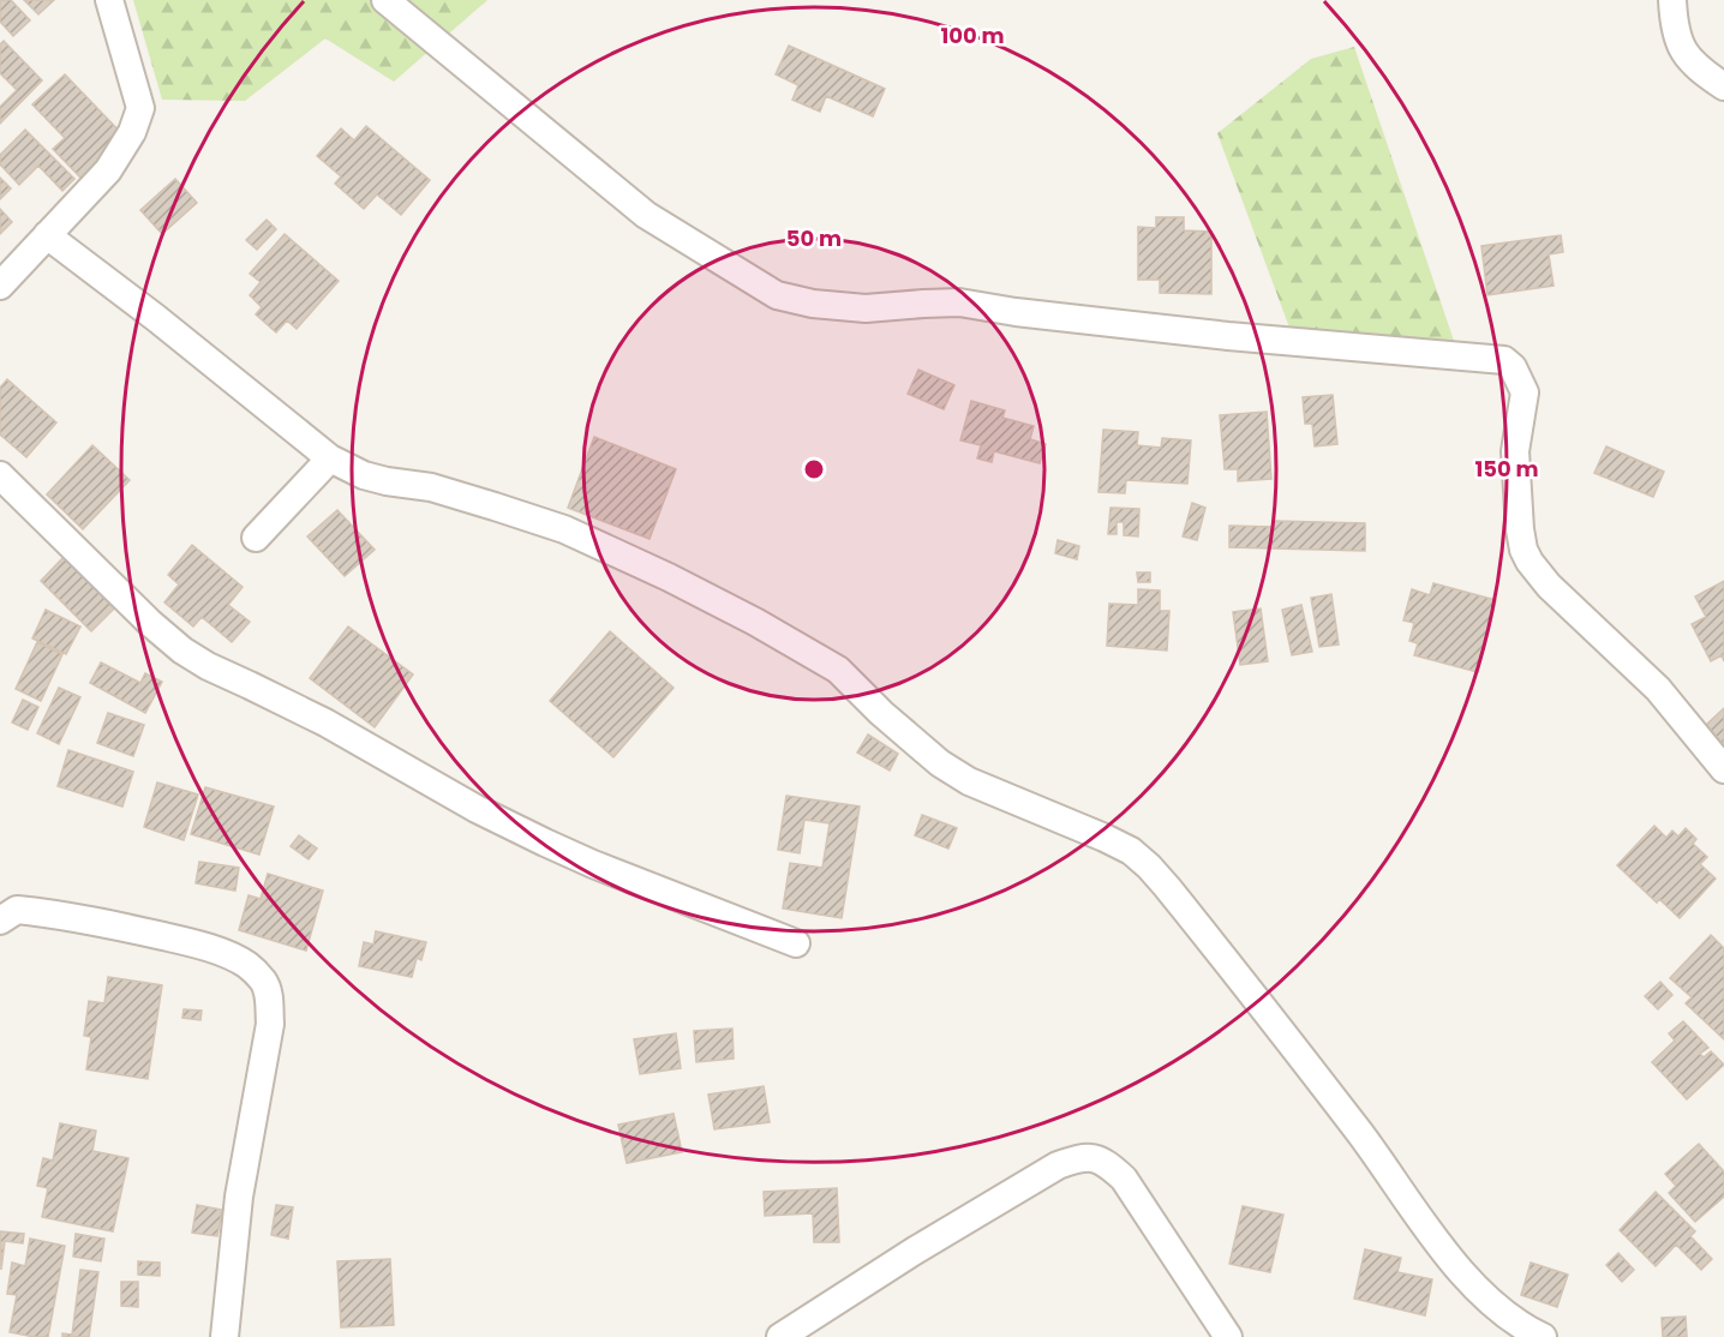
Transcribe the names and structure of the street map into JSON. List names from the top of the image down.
{
  "rings": ["100 m", "50 m", "150 m"]
}
